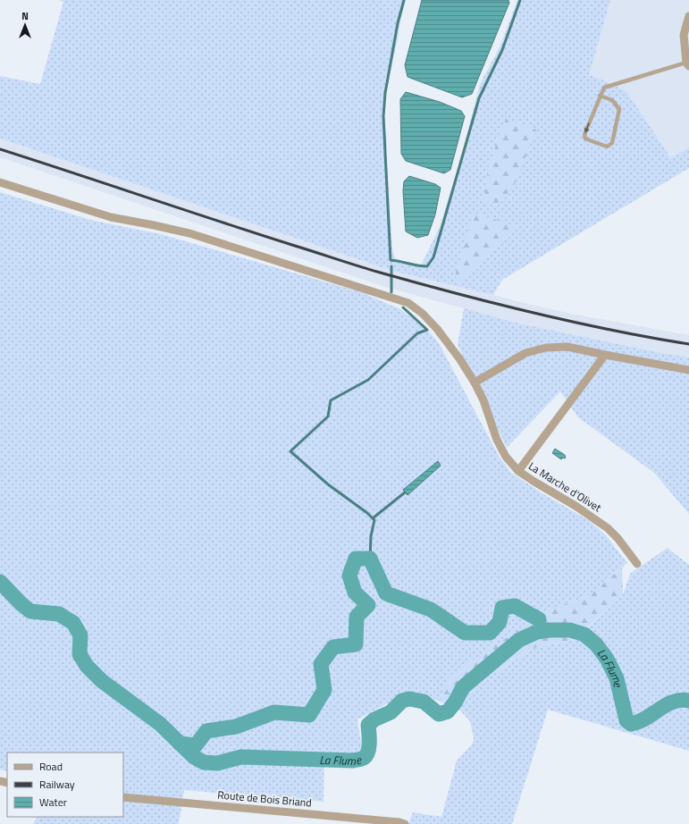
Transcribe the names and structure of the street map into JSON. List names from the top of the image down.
{
  "streets": {
    "street": ["La Marche d'Olivet", "Route de Bois Briand"]
  },
  "water": ["La Flume"],
  "legend": ["Road", "Railway", "Water"],
  "north": "top"
}
